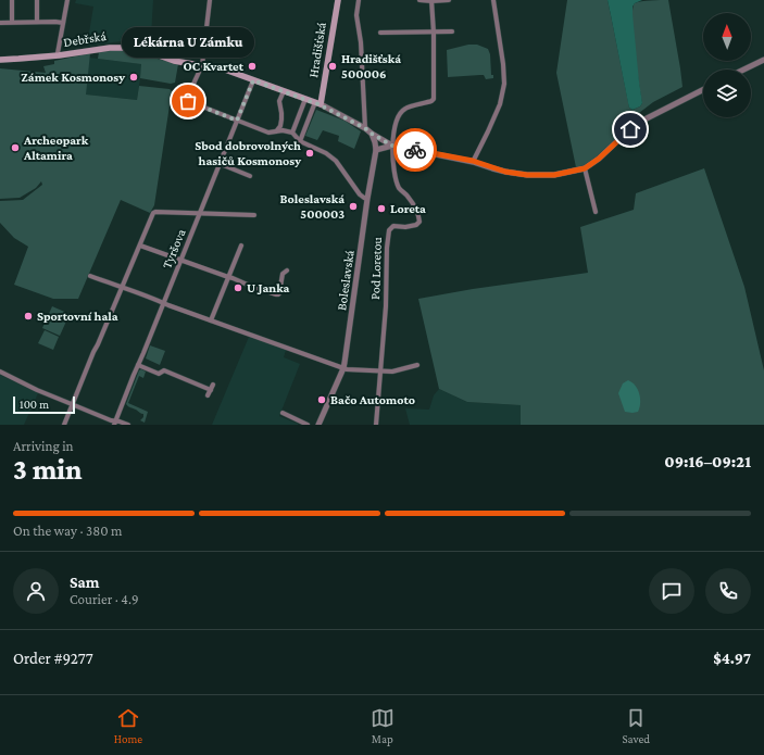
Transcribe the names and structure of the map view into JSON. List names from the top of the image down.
{
  "streets": {
    "main road": ["Debřská", "Hradišťská"],
    "street": ["Tyršova", "Pod Loretou", "Boleslavská"]
  },
  "crossings": [
    ["Debřská", "Hradišťská"],
    ["Debřská", "Tyršova"]
  ],
  "places": [
    "OC Kvartet",
    "Hradišťská 500006",
    "Zámek Kosmonosy",
    "Lékárna U Zámku",
    "Archeopark Altamira",
    "Sbod dobrovolných hasičů Kosmonosy",
    "Boleslavská 500003",
    "Loreta",
    "U Janka",
    "Sportovní hala",
    "Bačo Automoto"
  ],
  "scale_bar": "100 m",
  "north": "top",
  "page": {
    "bubble": "Lékárna U Zámku",
    "scale": "100 m",
    "heading": ["3 min", "Arriving in", "09:16–09:21"],
    "panel": [
      "Sam",
      "Courier · 4.9",
      "Order #9277",
      "$4.97"
    ],
    "bar": "On the way · 380 m",
    "tabs": ["Home", "Map", "Saved"]
  }
}
